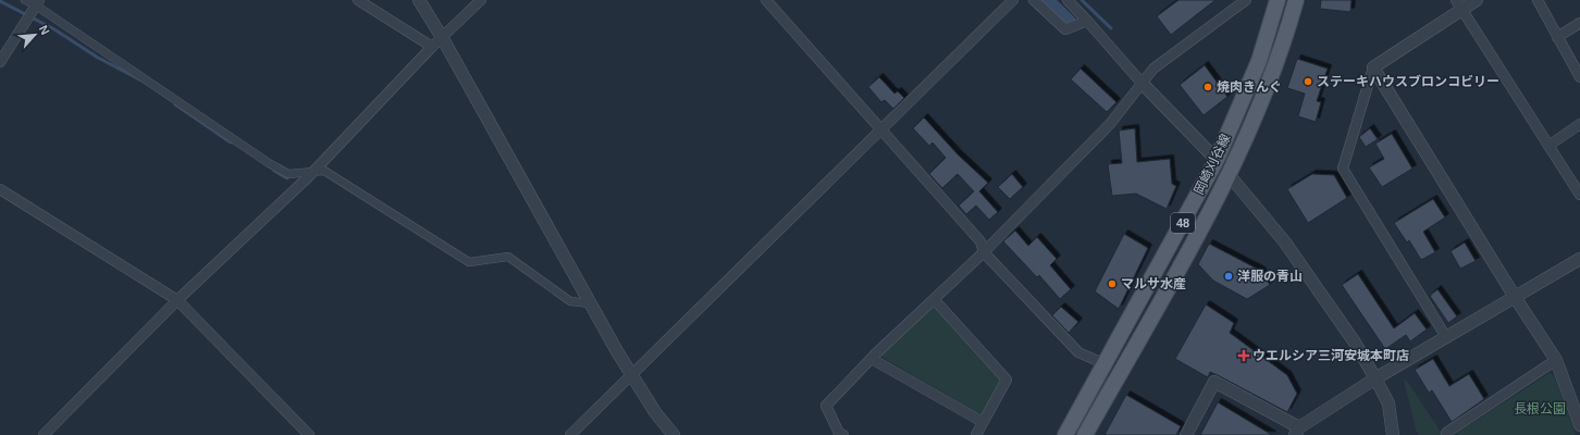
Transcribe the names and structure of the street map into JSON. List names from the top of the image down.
{
  "streets": {
    "main road": ["岡崎刈谷線", "48"]
  },
  "parks": ["長根公園"],
  "places": {
    "other": [
      "ステーキハウスブロンコビリー",
      "焼肉きんぐ",
      "洋服の青山",
      "マルサ水産"
    ],
    "health": ["ウエルシア三河安城本町店"]
  },
  "north": "top right"
}
